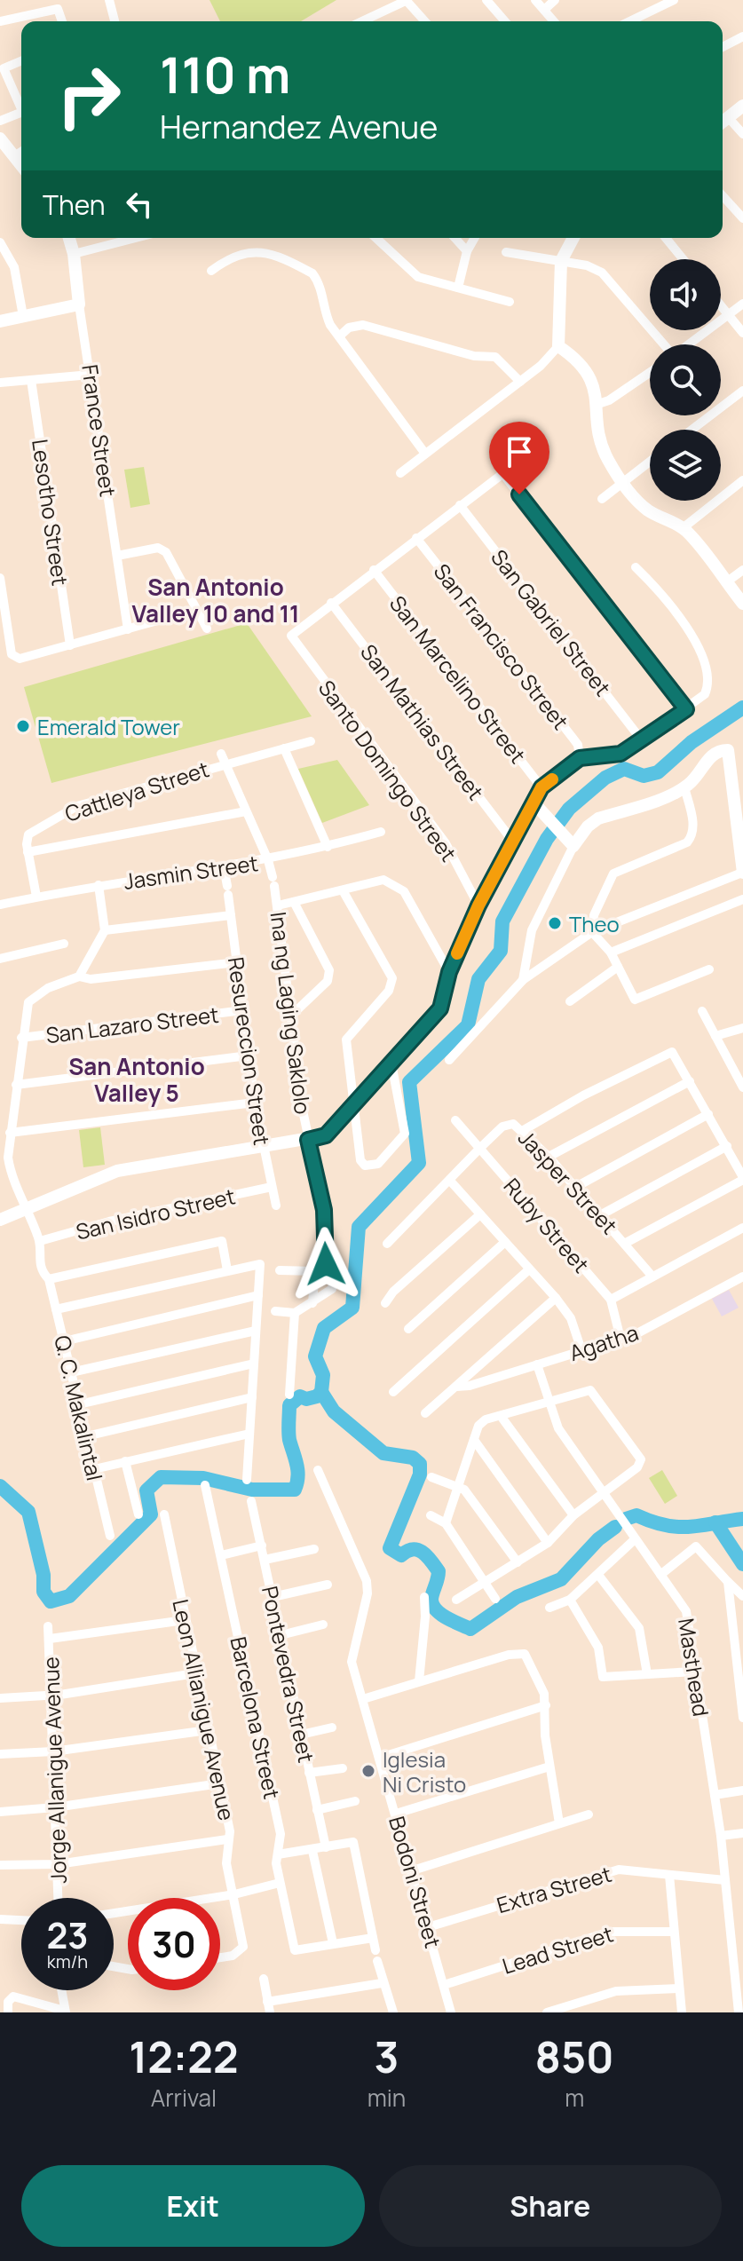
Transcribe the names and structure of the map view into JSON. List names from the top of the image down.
{
  "streets": {
    "street": [
      "France Street",
      "Lesotho Street",
      "San Gabriel Street",
      "San Francisco Street",
      "San Marcelino Street",
      "San Mathias Street",
      "Santo Domingo Street",
      "Cattleya Street",
      "Jasmin Street",
      "Ina ng Laging Saklolo",
      "San Lazaro Street",
      "Resureccion Street",
      "Jasper Street",
      "San Isidro Street",
      "Ruby Street",
      "Agatha",
      "Q. C. Makalintal",
      "Masthead",
      "Pontevedra Street",
      "Leon Allianigue Avenue",
      "Barcelona Street",
      "Jorge Allanigue Avenue",
      "Bodoni Street",
      "Extra Street",
      "Lead Street"
    ]
  },
  "crossings": [
    ["San Mathias Street", "Santo Domingo Street"],
    ["Cattleya Street", "Ina ng Laging Saklolo"],
    ["Jasmin Street", "Ina ng Laging Saklolo"],
    ["Jasmin Street", "Resureccion Street"],
    ["San Lazaro Street", "Resureccion Street"],
    ["San Lazaro Street", "Q. C. Makalintal"],
    ["Resureccion Street", "San Isidro Street"],
    ["Jasper Street", "Ruby Street"],
    ["San Isidro Street", "Q. C. Makalintal"],
    ["Ruby Street", "Agatha"],
    ["Agatha", "Masthead"],
    ["Masthead", "Extra Street"],
    ["Bodoni Street", "Extra Street"],
    ["Bodoni Street", "Lead Street"]
  ],
  "districts": ["San Antonio Valley 10 and 11", "San Antonio Valley 5"],
  "places": ["Emerald Tower", "Theo", "Iglesia Ni Cristo"],
  "page": {
    "turn": ["110 m", "Hernandez Avenue"],
    "then": "Then",
    "speed": "23 km/h",
    "limit": "30",
    "eta": [
      "12:22",
      "Arrival",
      "3",
      "min",
      "850",
      "m"
    ],
    "buttons": ["Exit", "Share"]
  }
}
